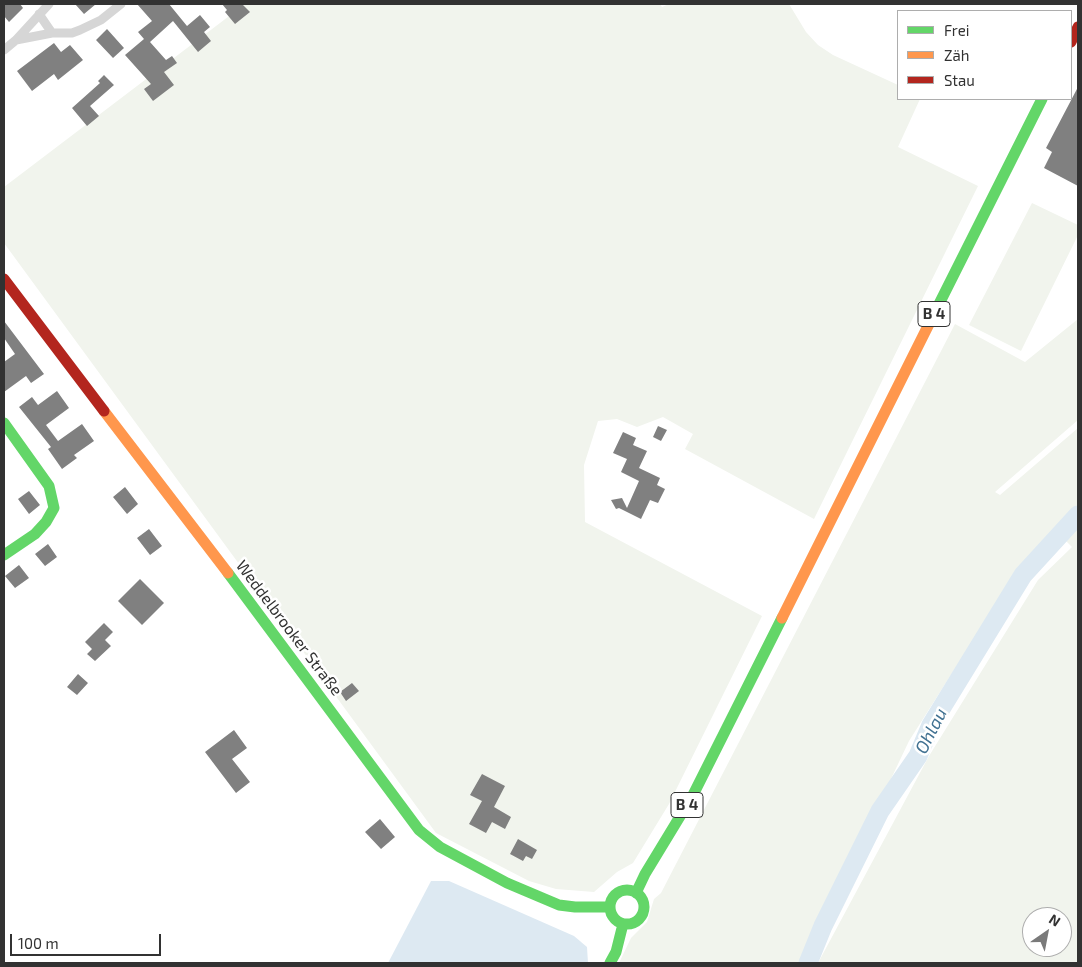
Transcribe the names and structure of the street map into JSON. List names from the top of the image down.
{
  "streets": {
    "street": ["B 4", "Weddelbrooker Straße"]
  },
  "crossings": [
    ["B 4", "Weddelbrooker Straße"]
  ],
  "water": ["Ohlau"],
  "legend": ["Frei", "Zäh", "Stau"],
  "scale_bar": "100 m",
  "north": "top right"
}
